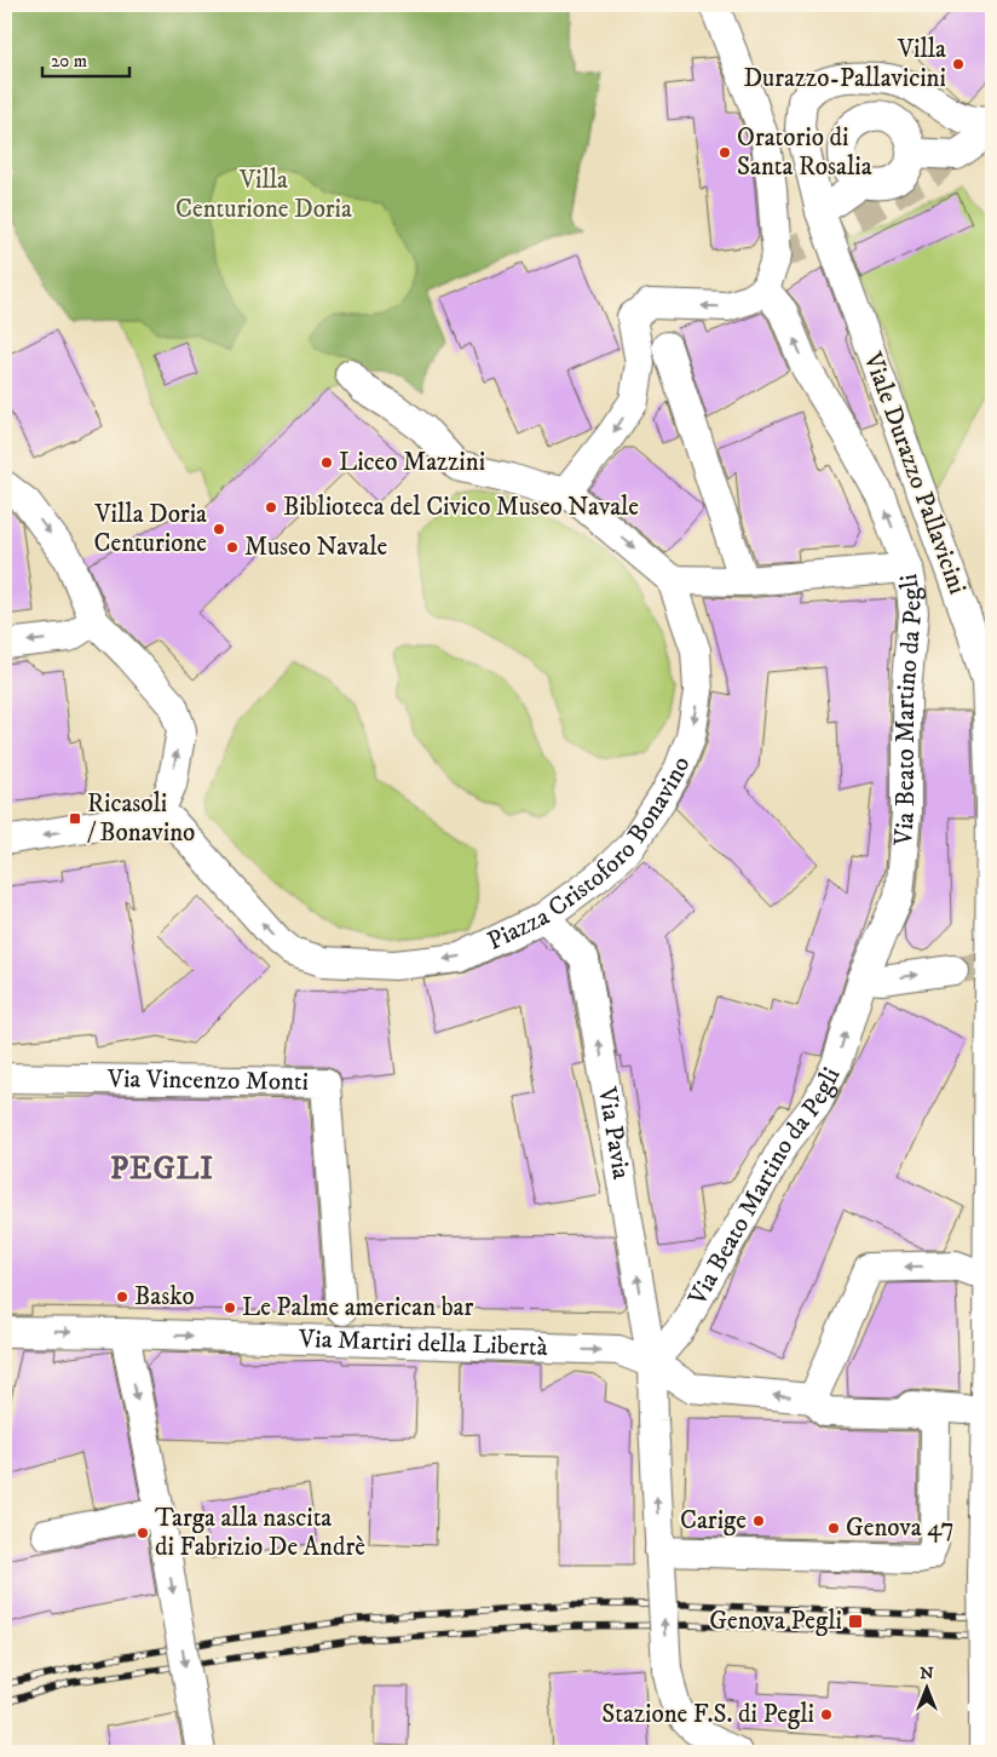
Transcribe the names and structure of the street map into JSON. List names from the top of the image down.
{
  "streets": {
    "street": [
      "Viale Durazzo Pallavicini",
      "Via Beato Martino da Pegli",
      "Piazza Cristoforo Bonavino",
      "Via Vincenzo Monti",
      "Via Pavia",
      "Via Martiri della Libertà"
    ]
  },
  "crossings": [
    ["Via Beato Martino da Pegli", "Via Pavia"],
    ["Via Beato Martino da Pegli", "Via Martiri della Libertà"],
    ["Piazza Cristoforo Bonavino", "Via Pavia"],
    ["Via Pavia", "Via Martiri della Libertà"]
  ],
  "one_way": ["Via Pavia"],
  "districts": ["PEGLI"],
  "parks": ["Villa Centurione Doria"],
  "places": {
    "other": [
      "Villa Durazzo-Pallavicini",
      "Oratorio di Santa Rosalia",
      "Liceo Mazzini",
      "Biblioteca del Civico Museo Navale",
      "Villa Doria Centurione",
      "Museo Navale",
      "Basko",
      "Le Palme american bar",
      "Carige",
      "Genova 47",
      "Targa alla nascita di Fabrizio De Andrè",
      "Stazione F.S. di Pegli"
    ],
    "transit": ["Ricasoli / Bonavino", "Genova Pegli"]
  },
  "scale_bar": "20 m",
  "north": "top"
}
